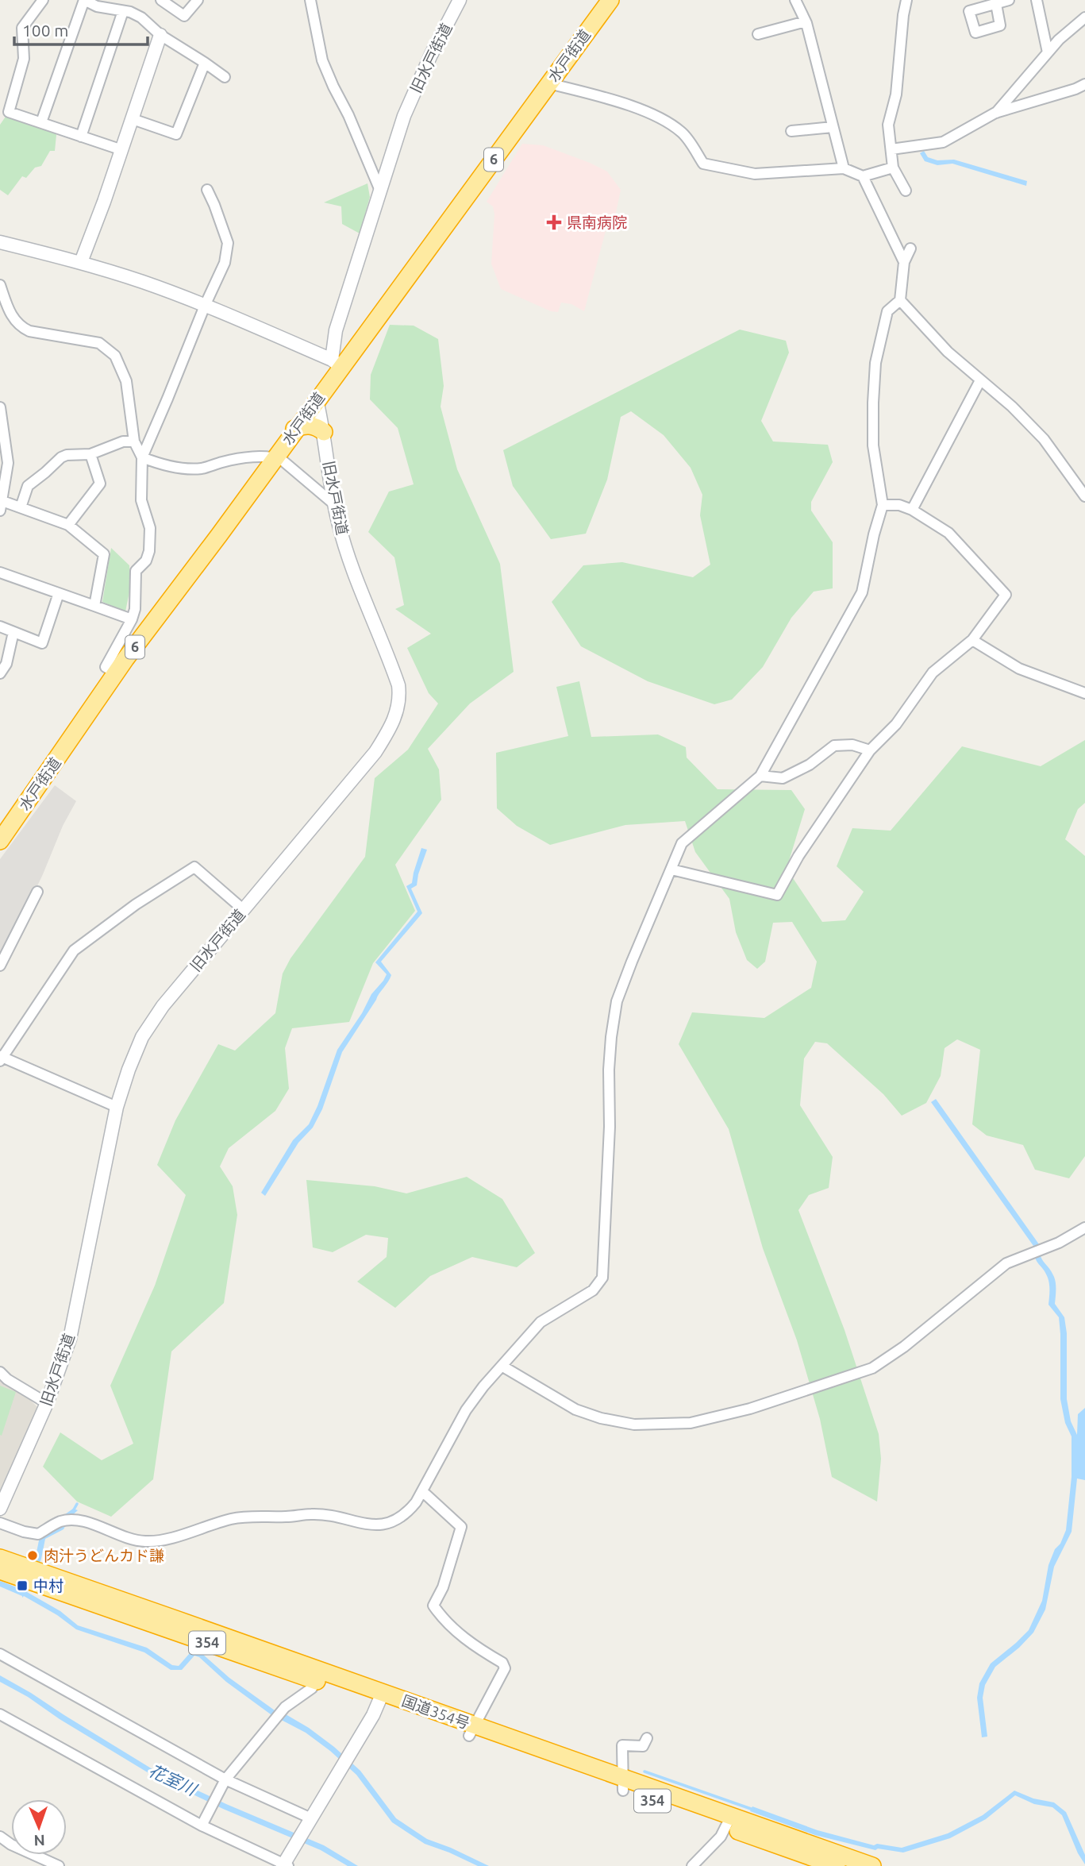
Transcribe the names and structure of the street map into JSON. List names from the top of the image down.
{
  "streets": {
    "highway": [
      "水戸街道",
      "6",
      "354",
      "国道354号"
    ],
    "street": ["旧水戸街道"]
  },
  "crossings": [
    ["水戸街道", "旧水戸街道"]
  ],
  "water": ["花室川"],
  "places": {
    "health": ["県南病院"],
    "other": ["肉汁うどんカド謙"],
    "transit": ["中村"]
  },
  "scale_bar": "100 m",
  "north": "bottom"
}
